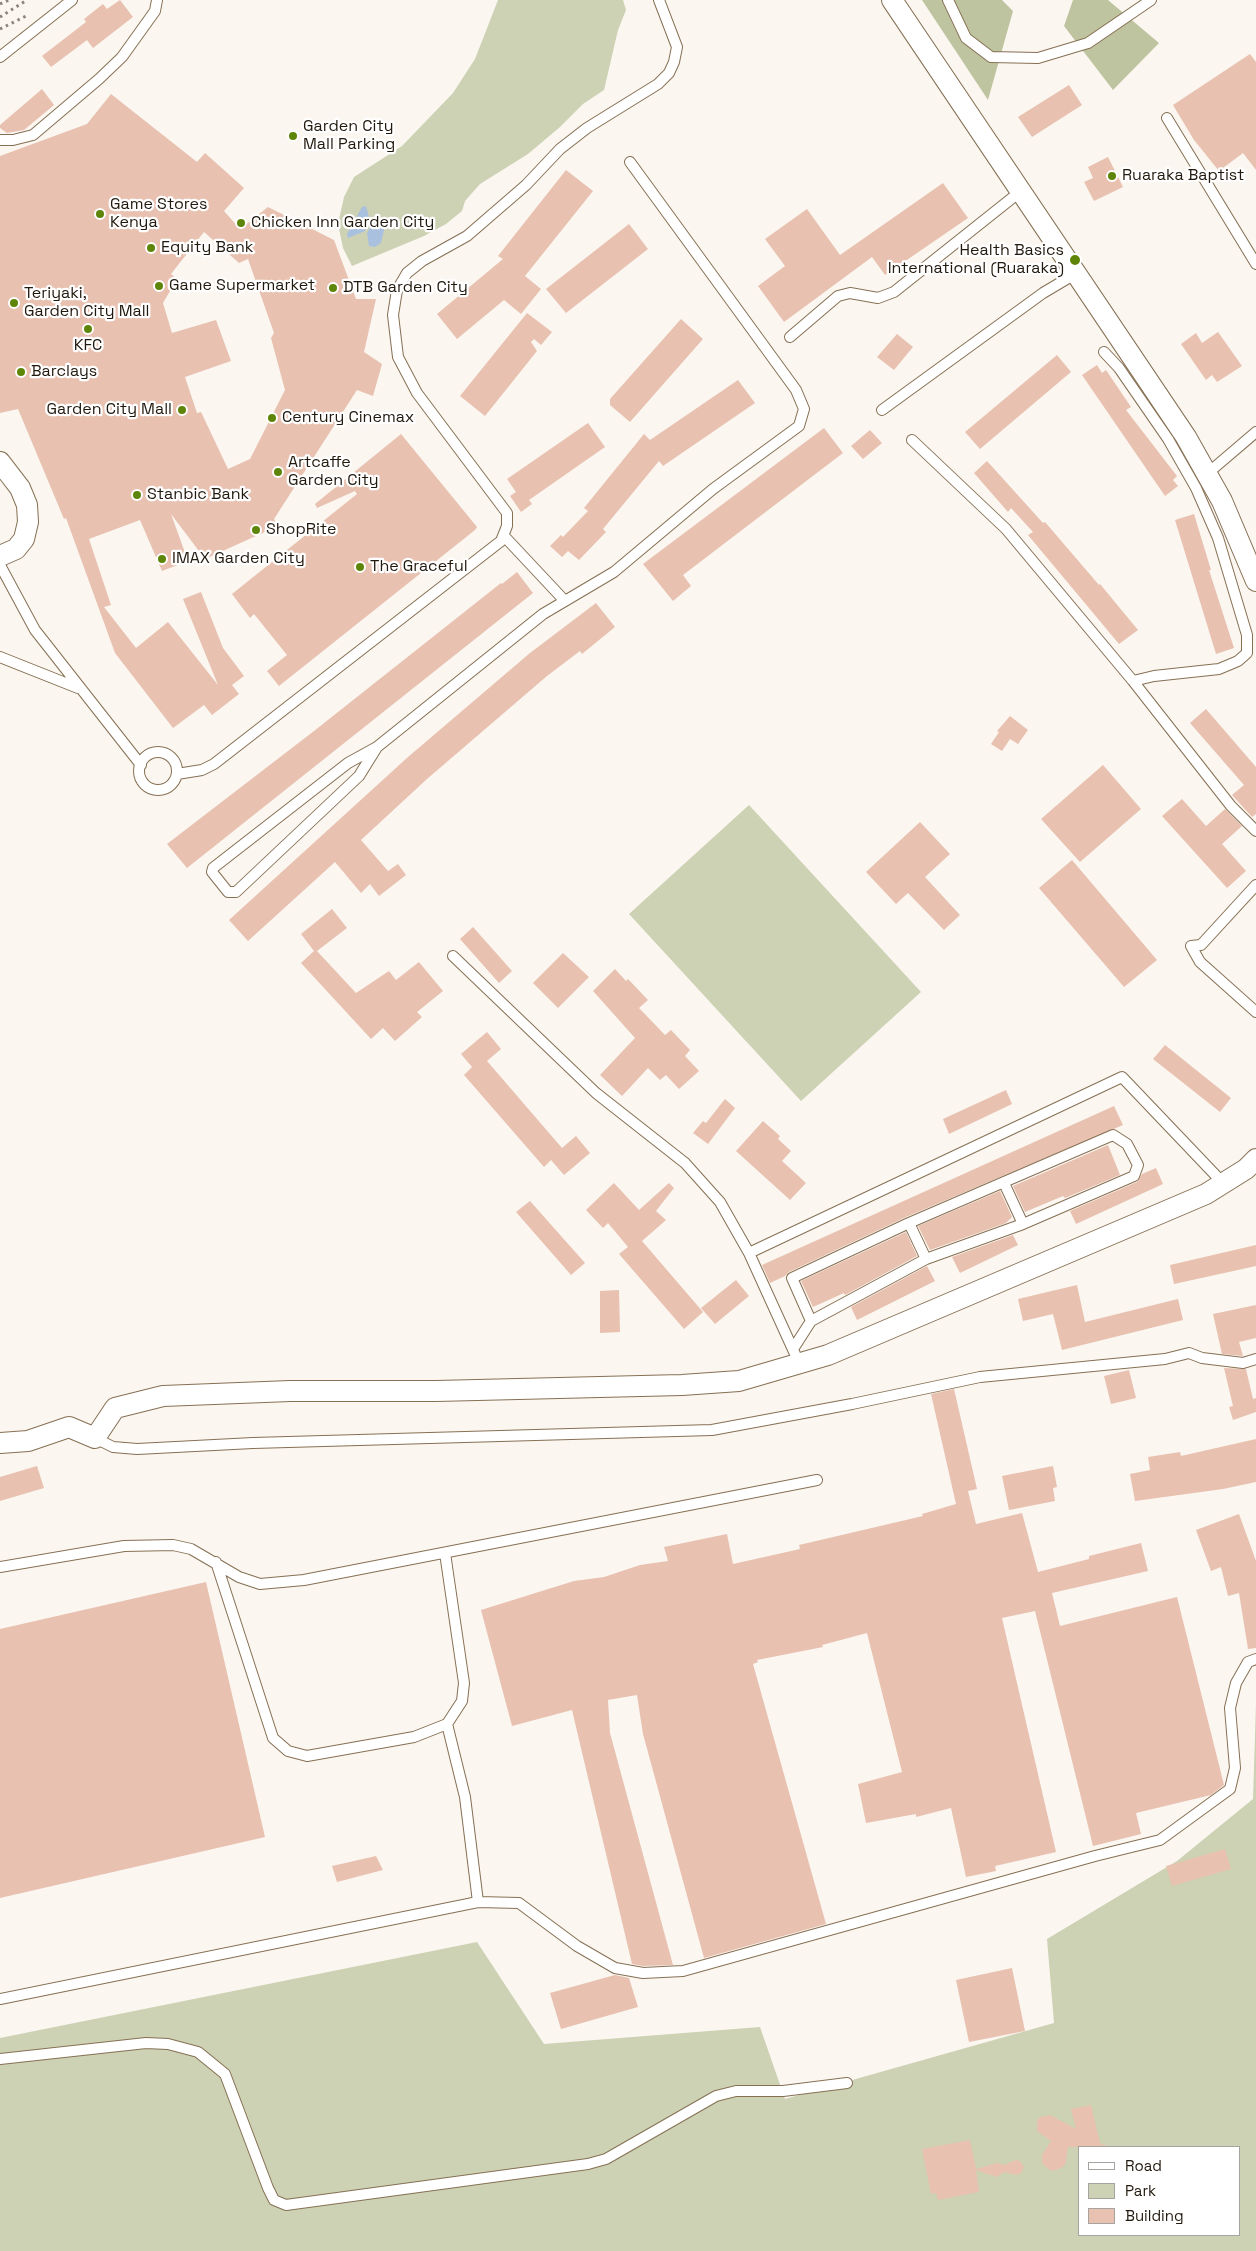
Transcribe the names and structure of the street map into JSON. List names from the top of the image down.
{
  "places": [
    "Garden City Mall Parking",
    "Ruaraka Baptist",
    "Game Stores Kenya",
    "Chicken Inn Garden City",
    "Equity Bank",
    "Health Basics International (Ruaraka)",
    "Game Supermarket",
    "DTB Garden City",
    "Teriyaki, Garden City Mall",
    "KFC",
    "Barclays",
    "Garden City Mall",
    "Century Cinemax",
    "Artcaffe Garden City",
    "Stanbic Bank",
    "ShopRite",
    "IMAX Garden City",
    "The Graceful"
  ],
  "legend": ["Road", "Park", "Building"]
}
